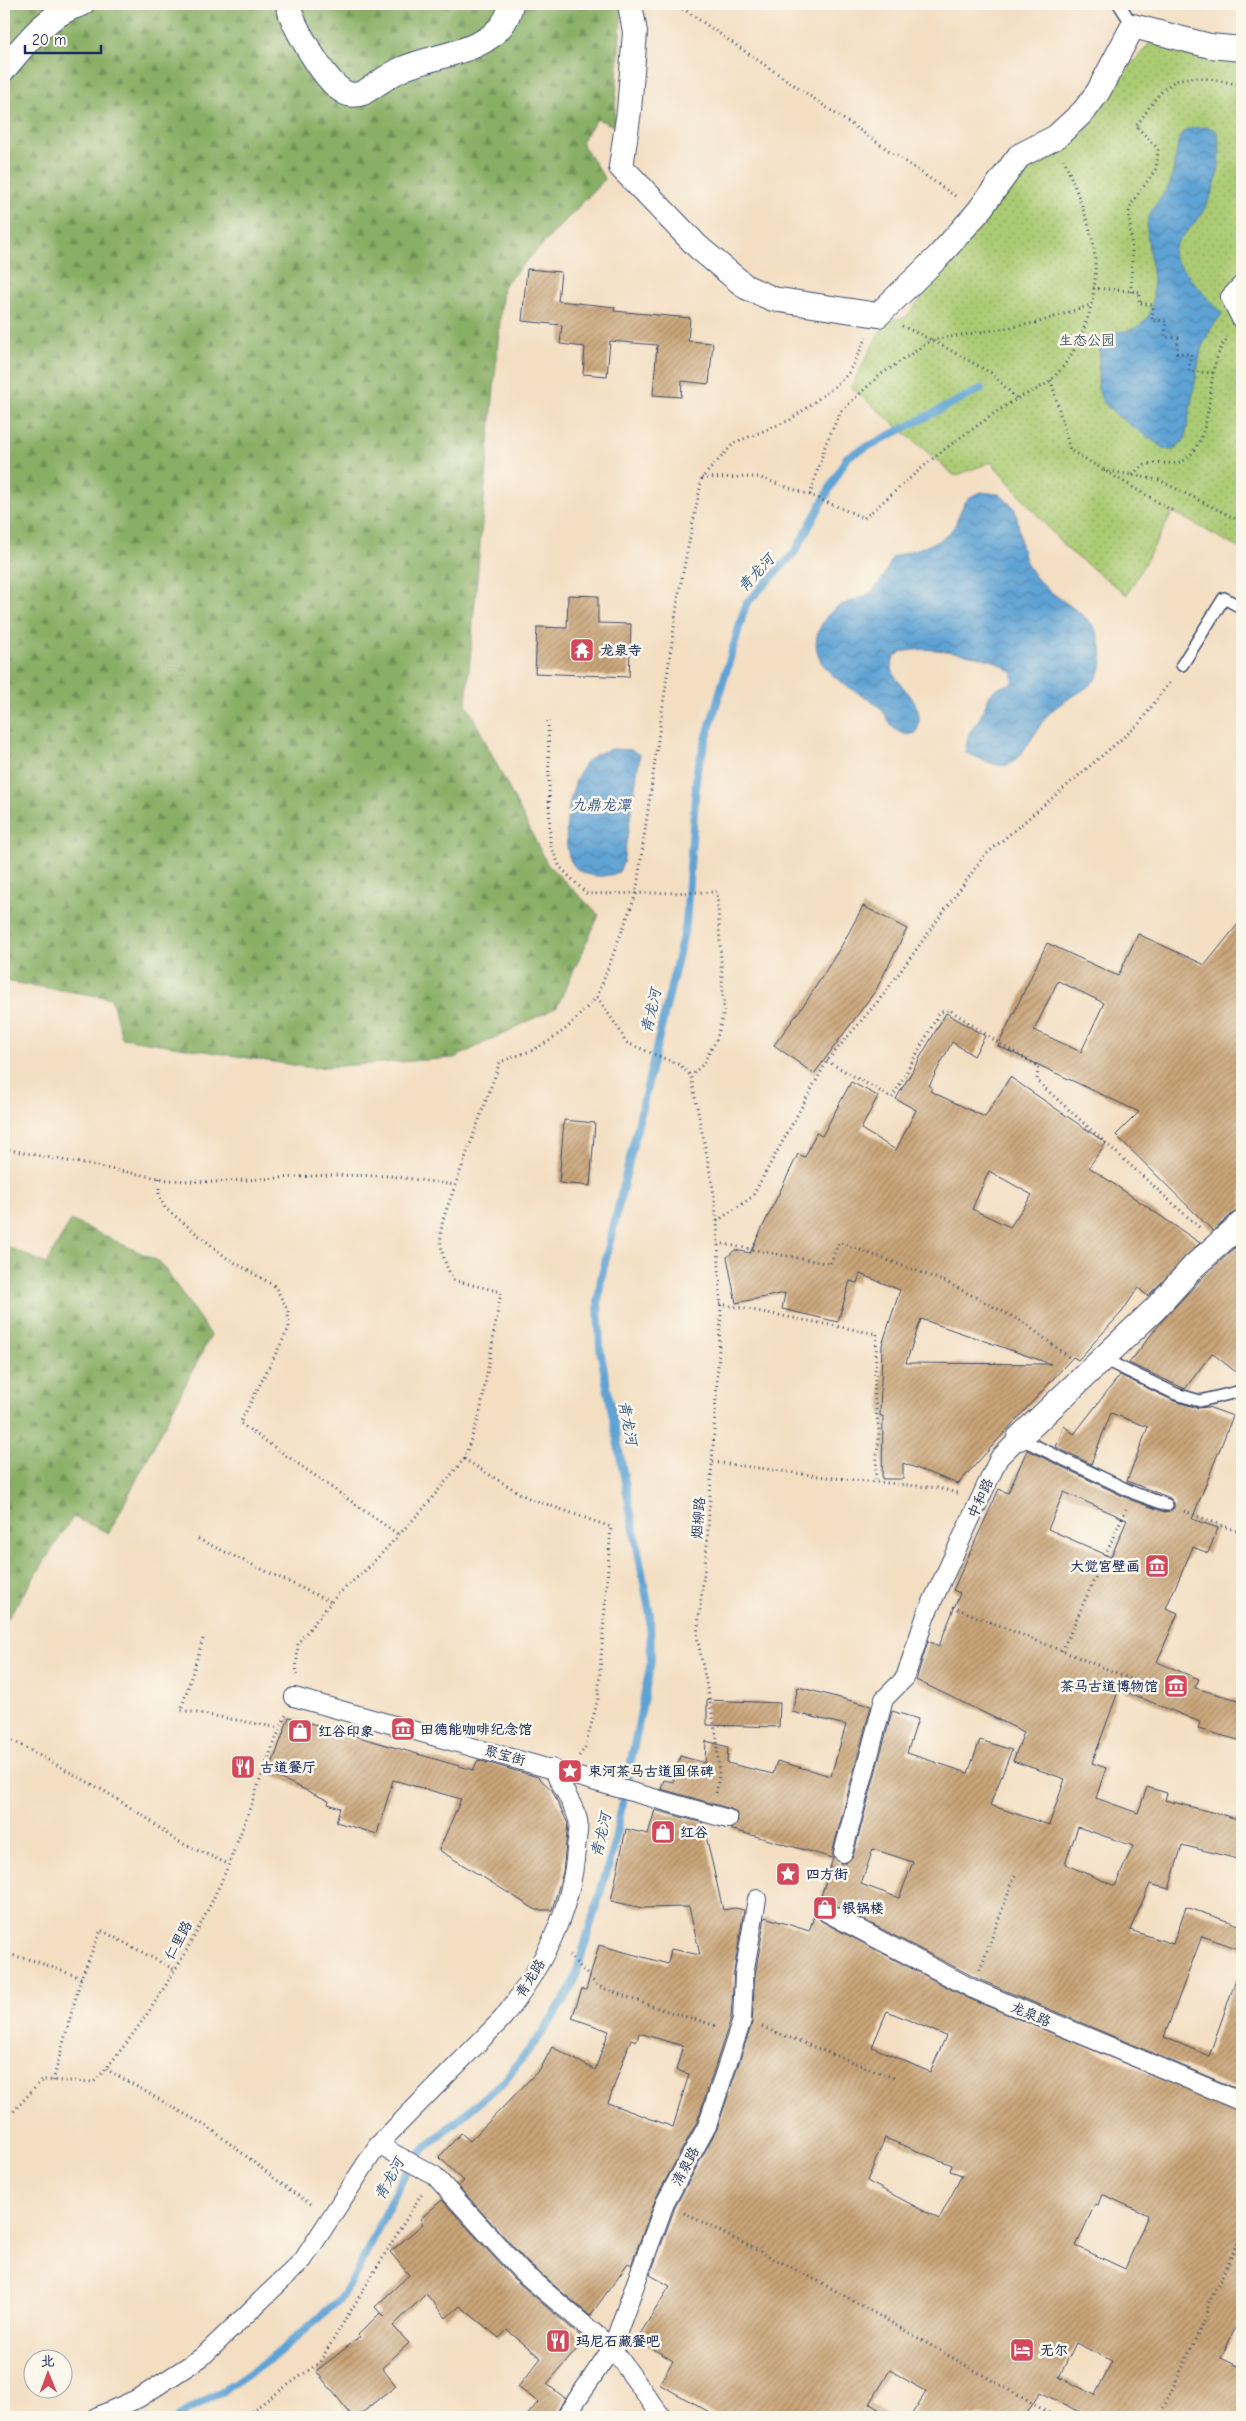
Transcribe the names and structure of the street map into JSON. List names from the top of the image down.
{
  "streets": {
    "street": [
      "中和路",
      "聚宝街",
      "青龙路",
      "龙泉路",
      "清泉路"
    ],
    "path": ["烟柳路", "仁里路"]
  },
  "crossings": [
    ["烟柳路", "聚宝街"],
    ["聚宝街", "仁里路"],
    ["聚宝街", "青龙路"]
  ],
  "water": ["青龙河", "九鼎龙潭"],
  "parks": ["生态公园"],
  "places": {
    "temple": ["龙泉寺"],
    "museum": ["大觉宫壁画", "茶马古道博物馆", "田德能咖啡纪念馆"],
    "shop": ["红谷印象", "红谷", "银锅楼"],
    "restaurant": ["古道餐厅", "玛尼石藏餐吧"],
    "place": ["束河茶马古道国保碑", "四方街"],
    "hotel": ["无尔"]
  },
  "scale_bar": "20 m",
  "north": "top"
}
